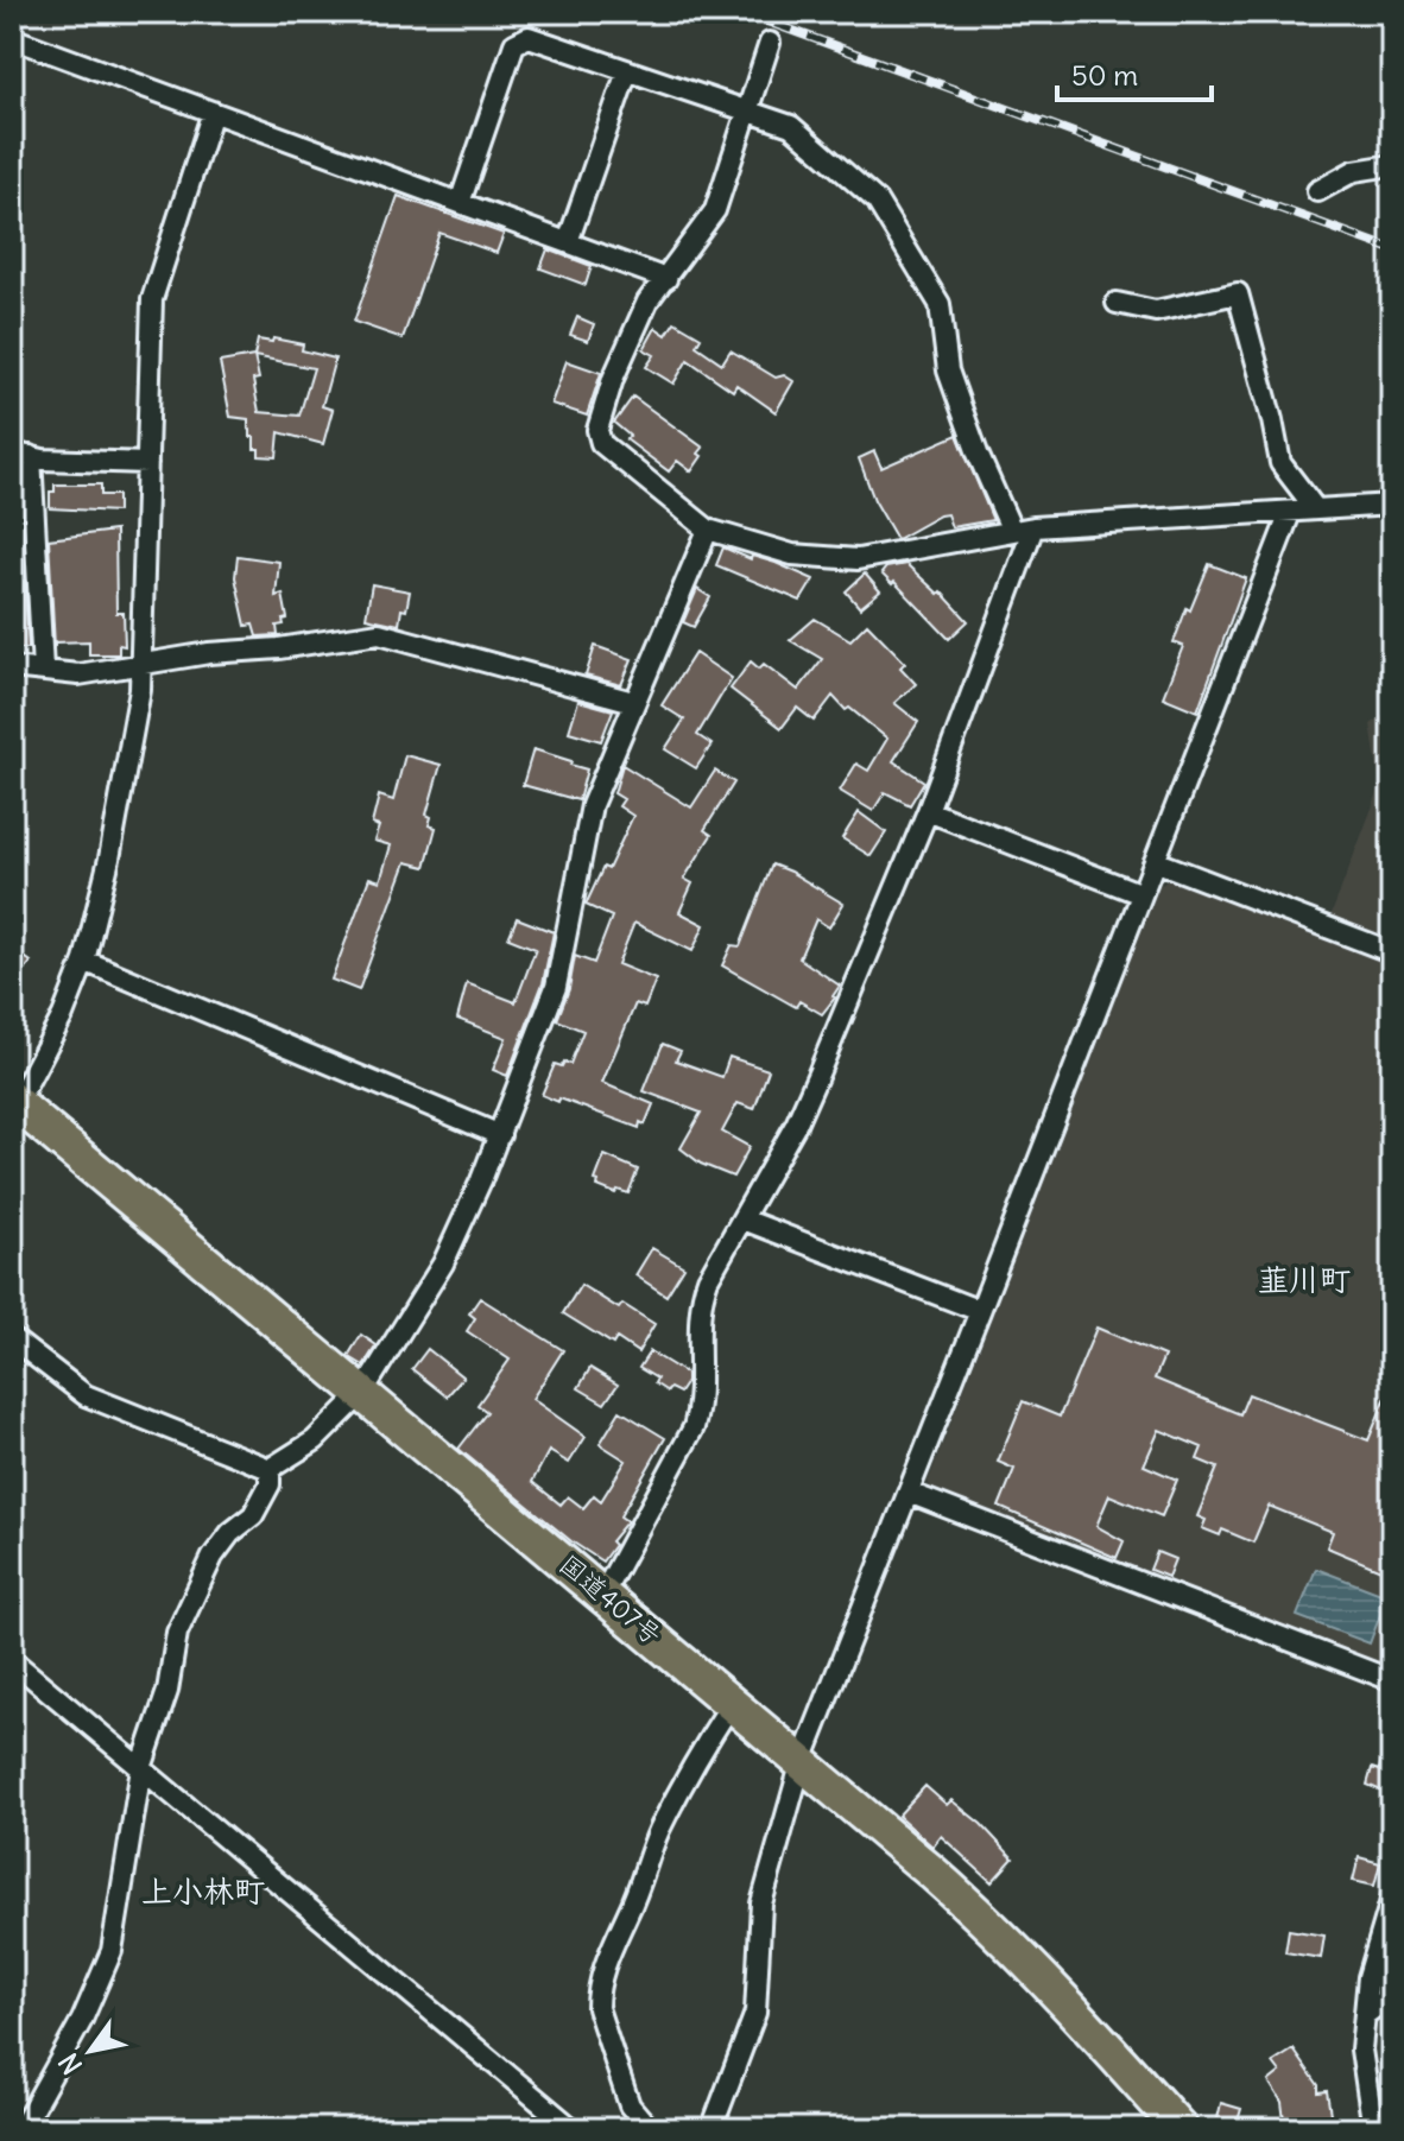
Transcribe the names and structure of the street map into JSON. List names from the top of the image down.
{
  "streets": {
    "highway": ["国道407号"]
  },
  "districts": ["韮川町", "上小林町"],
  "scale_bar": "50 m",
  "north": "bottom left"
}
